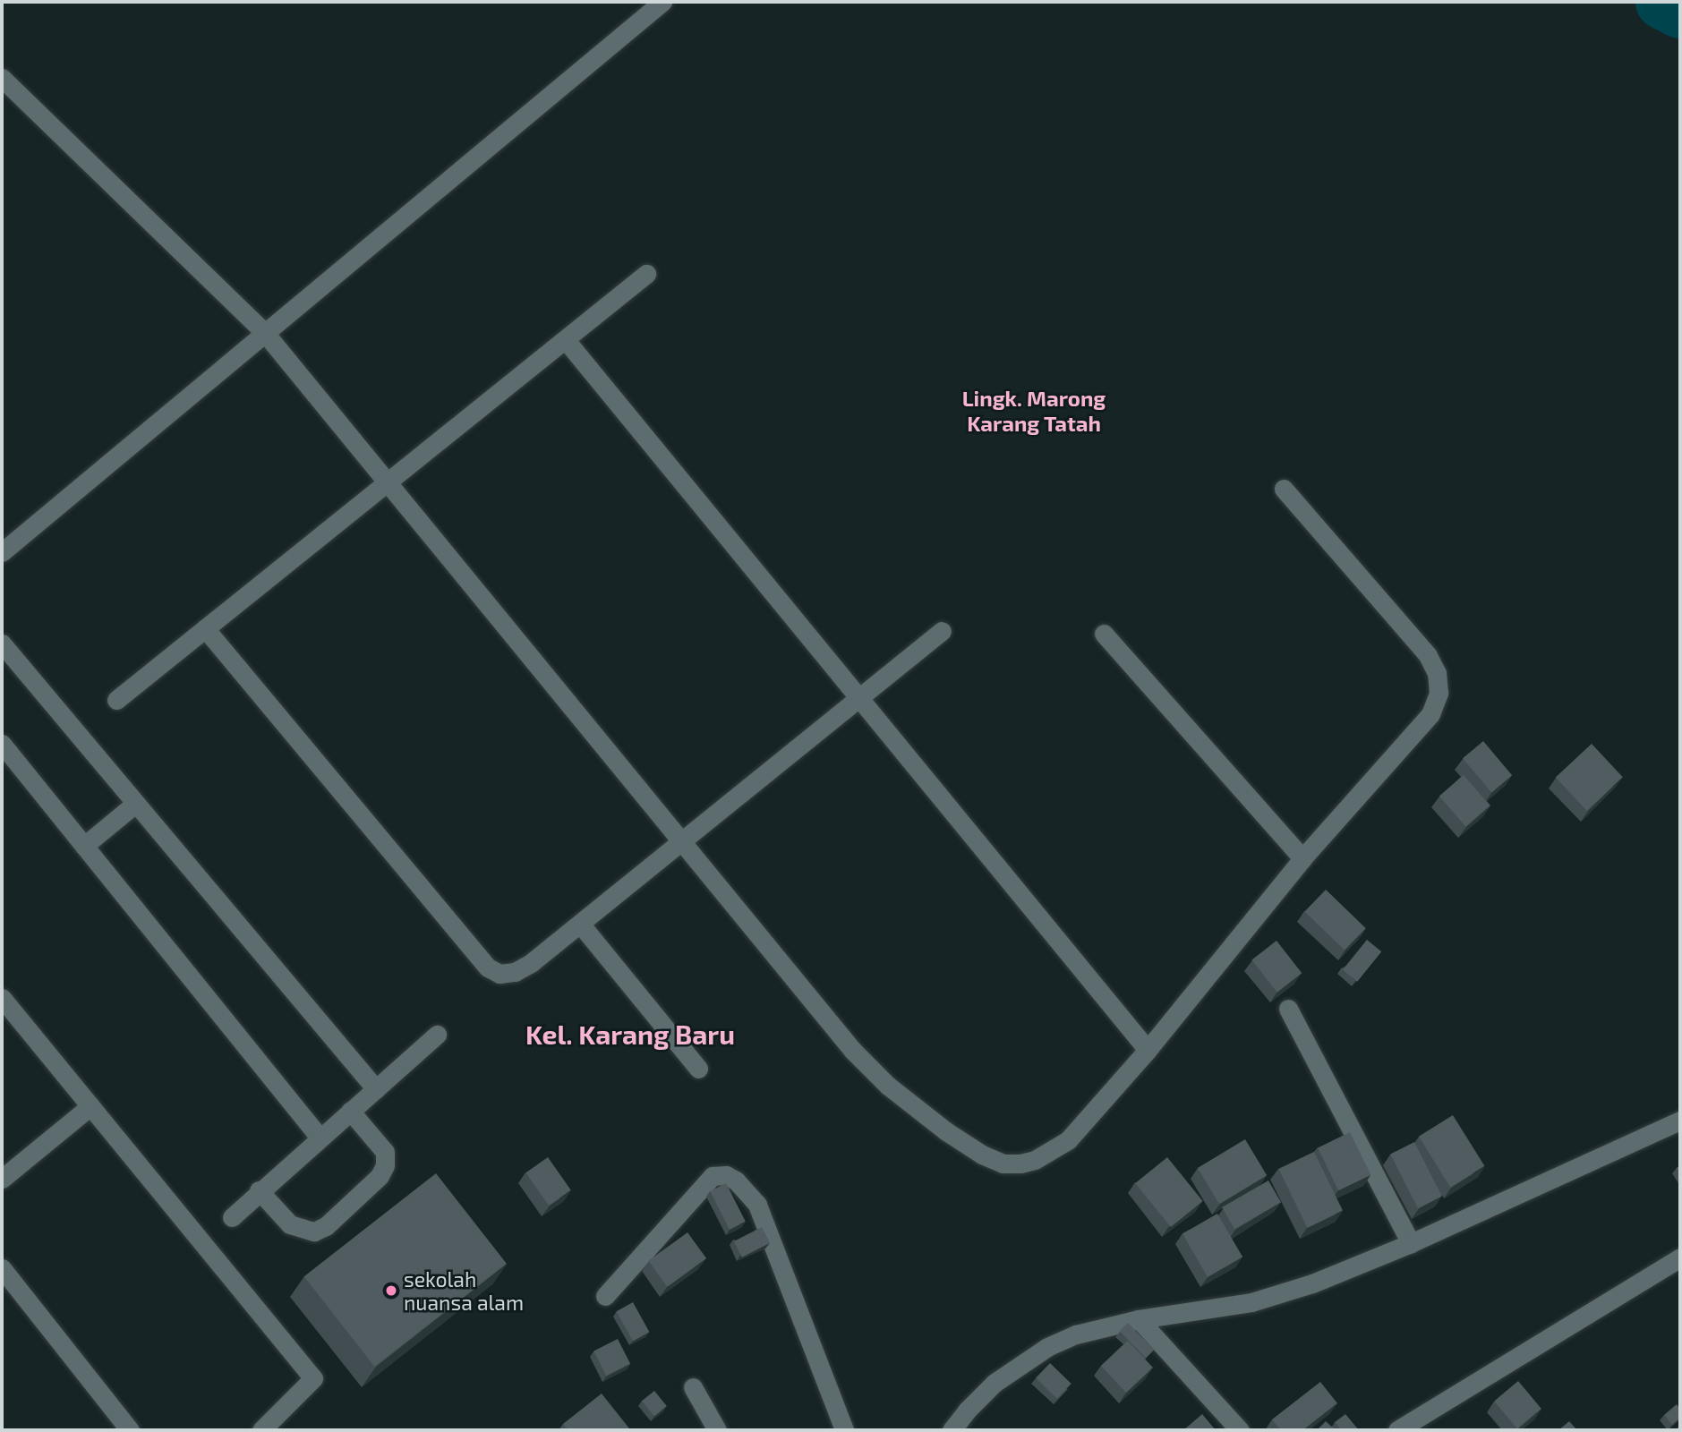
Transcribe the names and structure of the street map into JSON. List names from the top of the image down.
{
  "districts": ["Lingk. Marong Karang Tatah", "Kel. Karang Baru"],
  "places": ["sekolah nuansa alam"]
}
